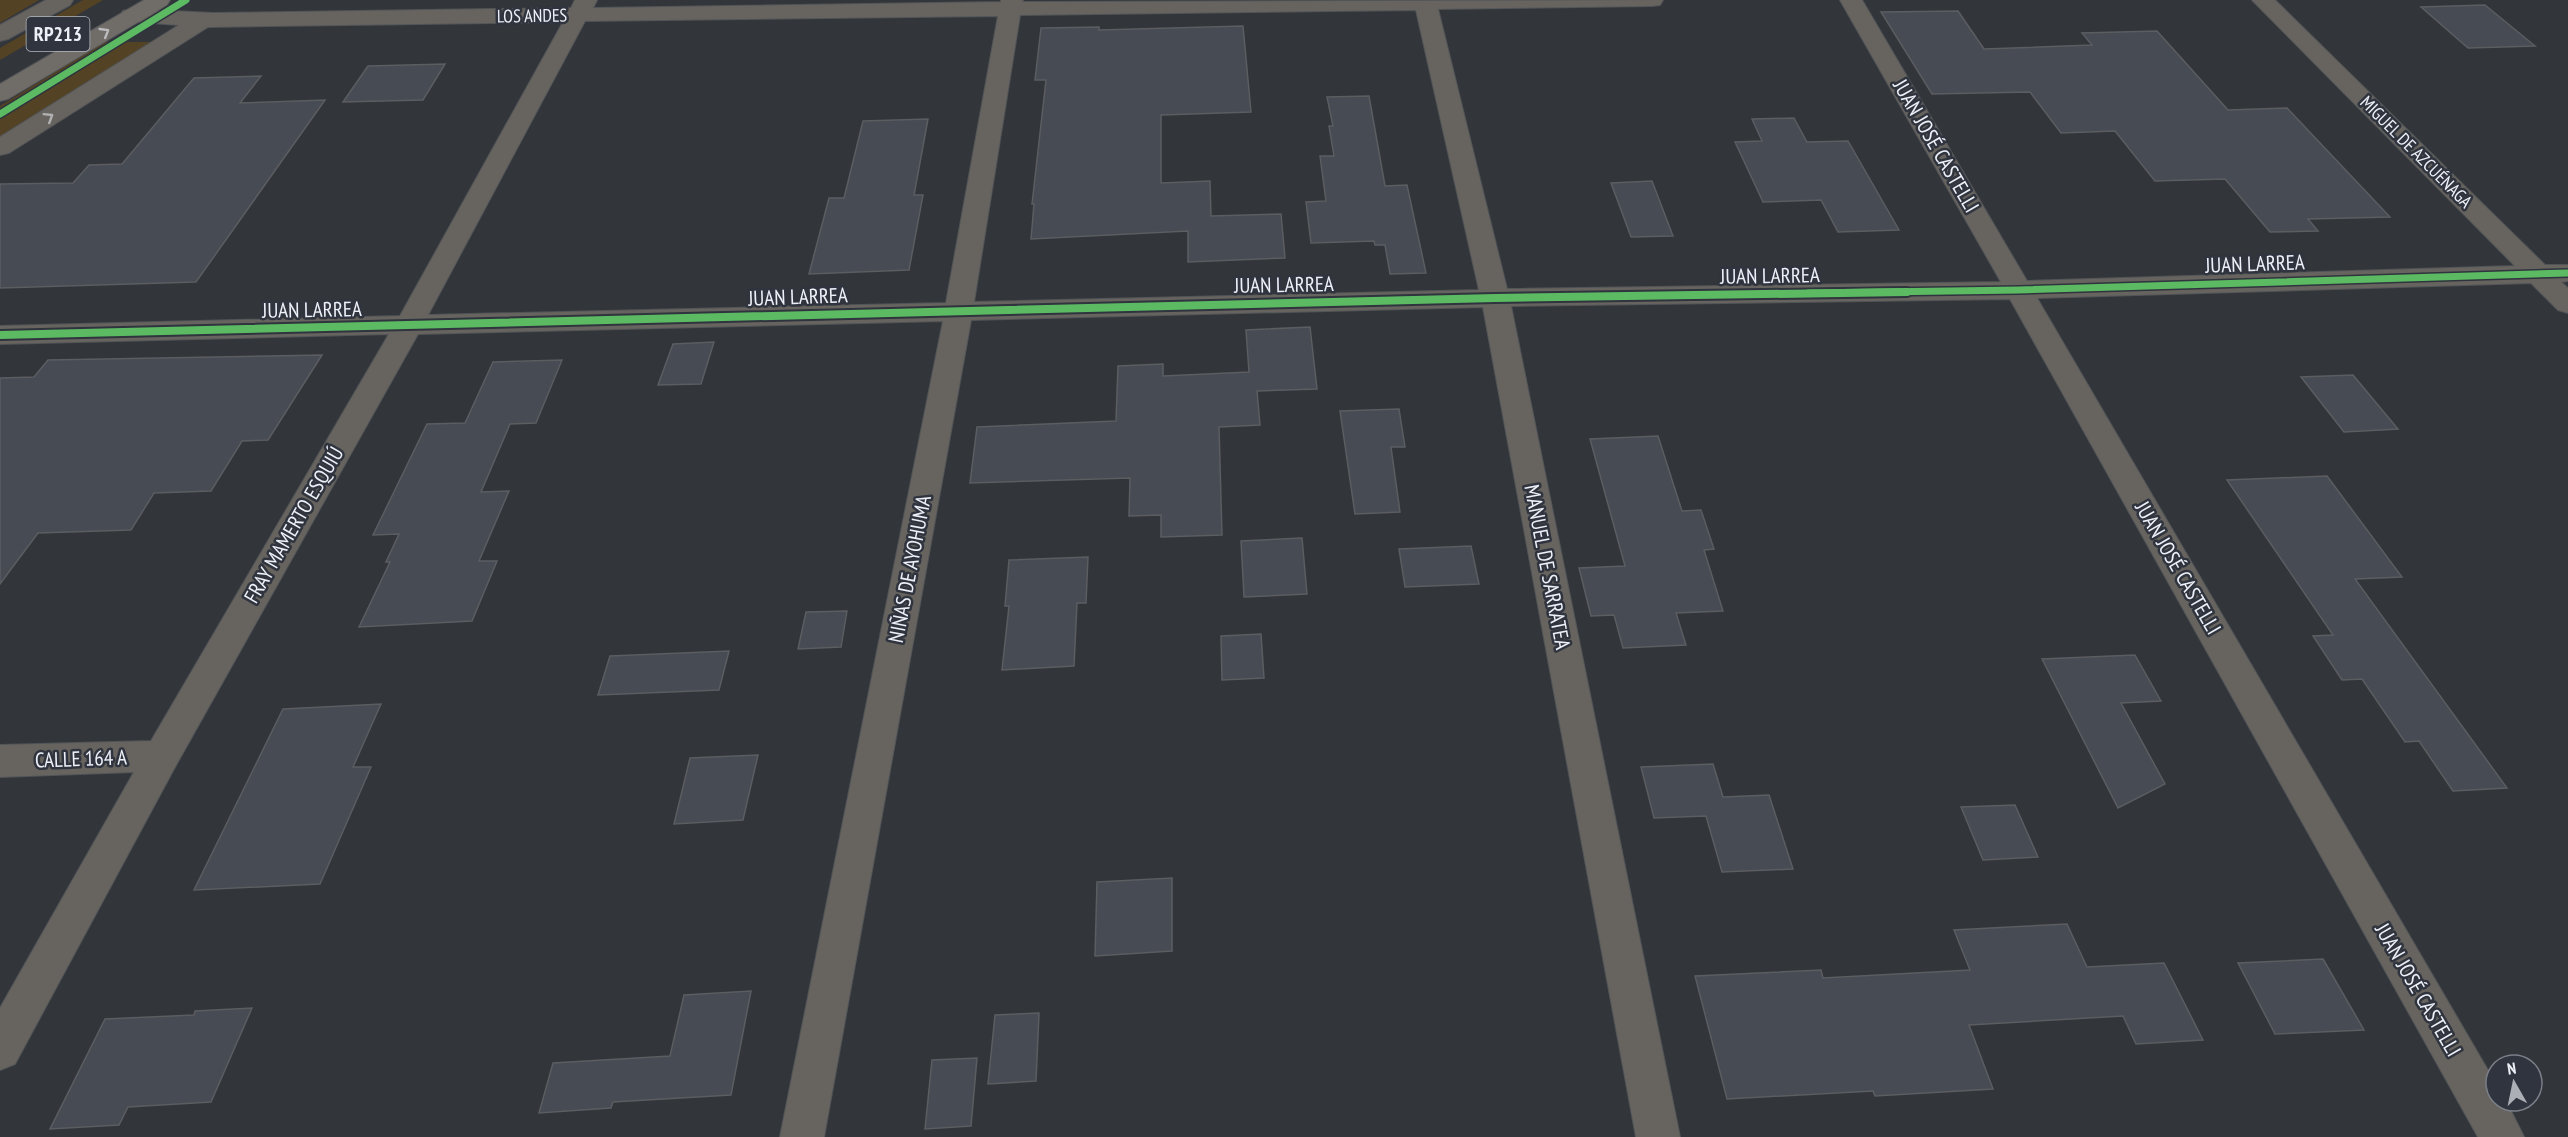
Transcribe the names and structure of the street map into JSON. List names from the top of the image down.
{
  "streets": {
    "main road": ["RP213"],
    "street": [
      "LOS ANDES",
      "JUAN JOSÉ CASTELLI",
      "MIGUEL DE AZCUÉNAGA",
      "JUAN LARREA",
      "FRAY MAMERTO ESQUIÚ",
      "MANUEL DE SARRATEA",
      "NIÑAS DE AYOHUMA",
      "CALLE 164 A"
    ]
  },
  "crossings": [
    ["LOS ANDES", "RP213"],
    ["LOS ANDES", "FRAY MAMERTO ESQUIÚ"],
    ["LOS ANDES", "MANUEL DE SARRATEA"],
    ["LOS ANDES", "NIÑAS DE AYOHUMA"],
    ["JUAN JOSÉ CASTELLI", "JUAN LARREA"],
    ["MIGUEL DE AZCUÉNAGA", "JUAN LARREA"],
    ["JUAN LARREA", "FRAY MAMERTO ESQUIÚ"],
    ["JUAN LARREA", "MANUEL DE SARRATEA"],
    ["JUAN LARREA", "NIÑAS DE AYOHUMA"],
    ["FRAY MAMERTO ESQUIÚ", "CALLE 164 A"]
  ],
  "north": "top"
}
